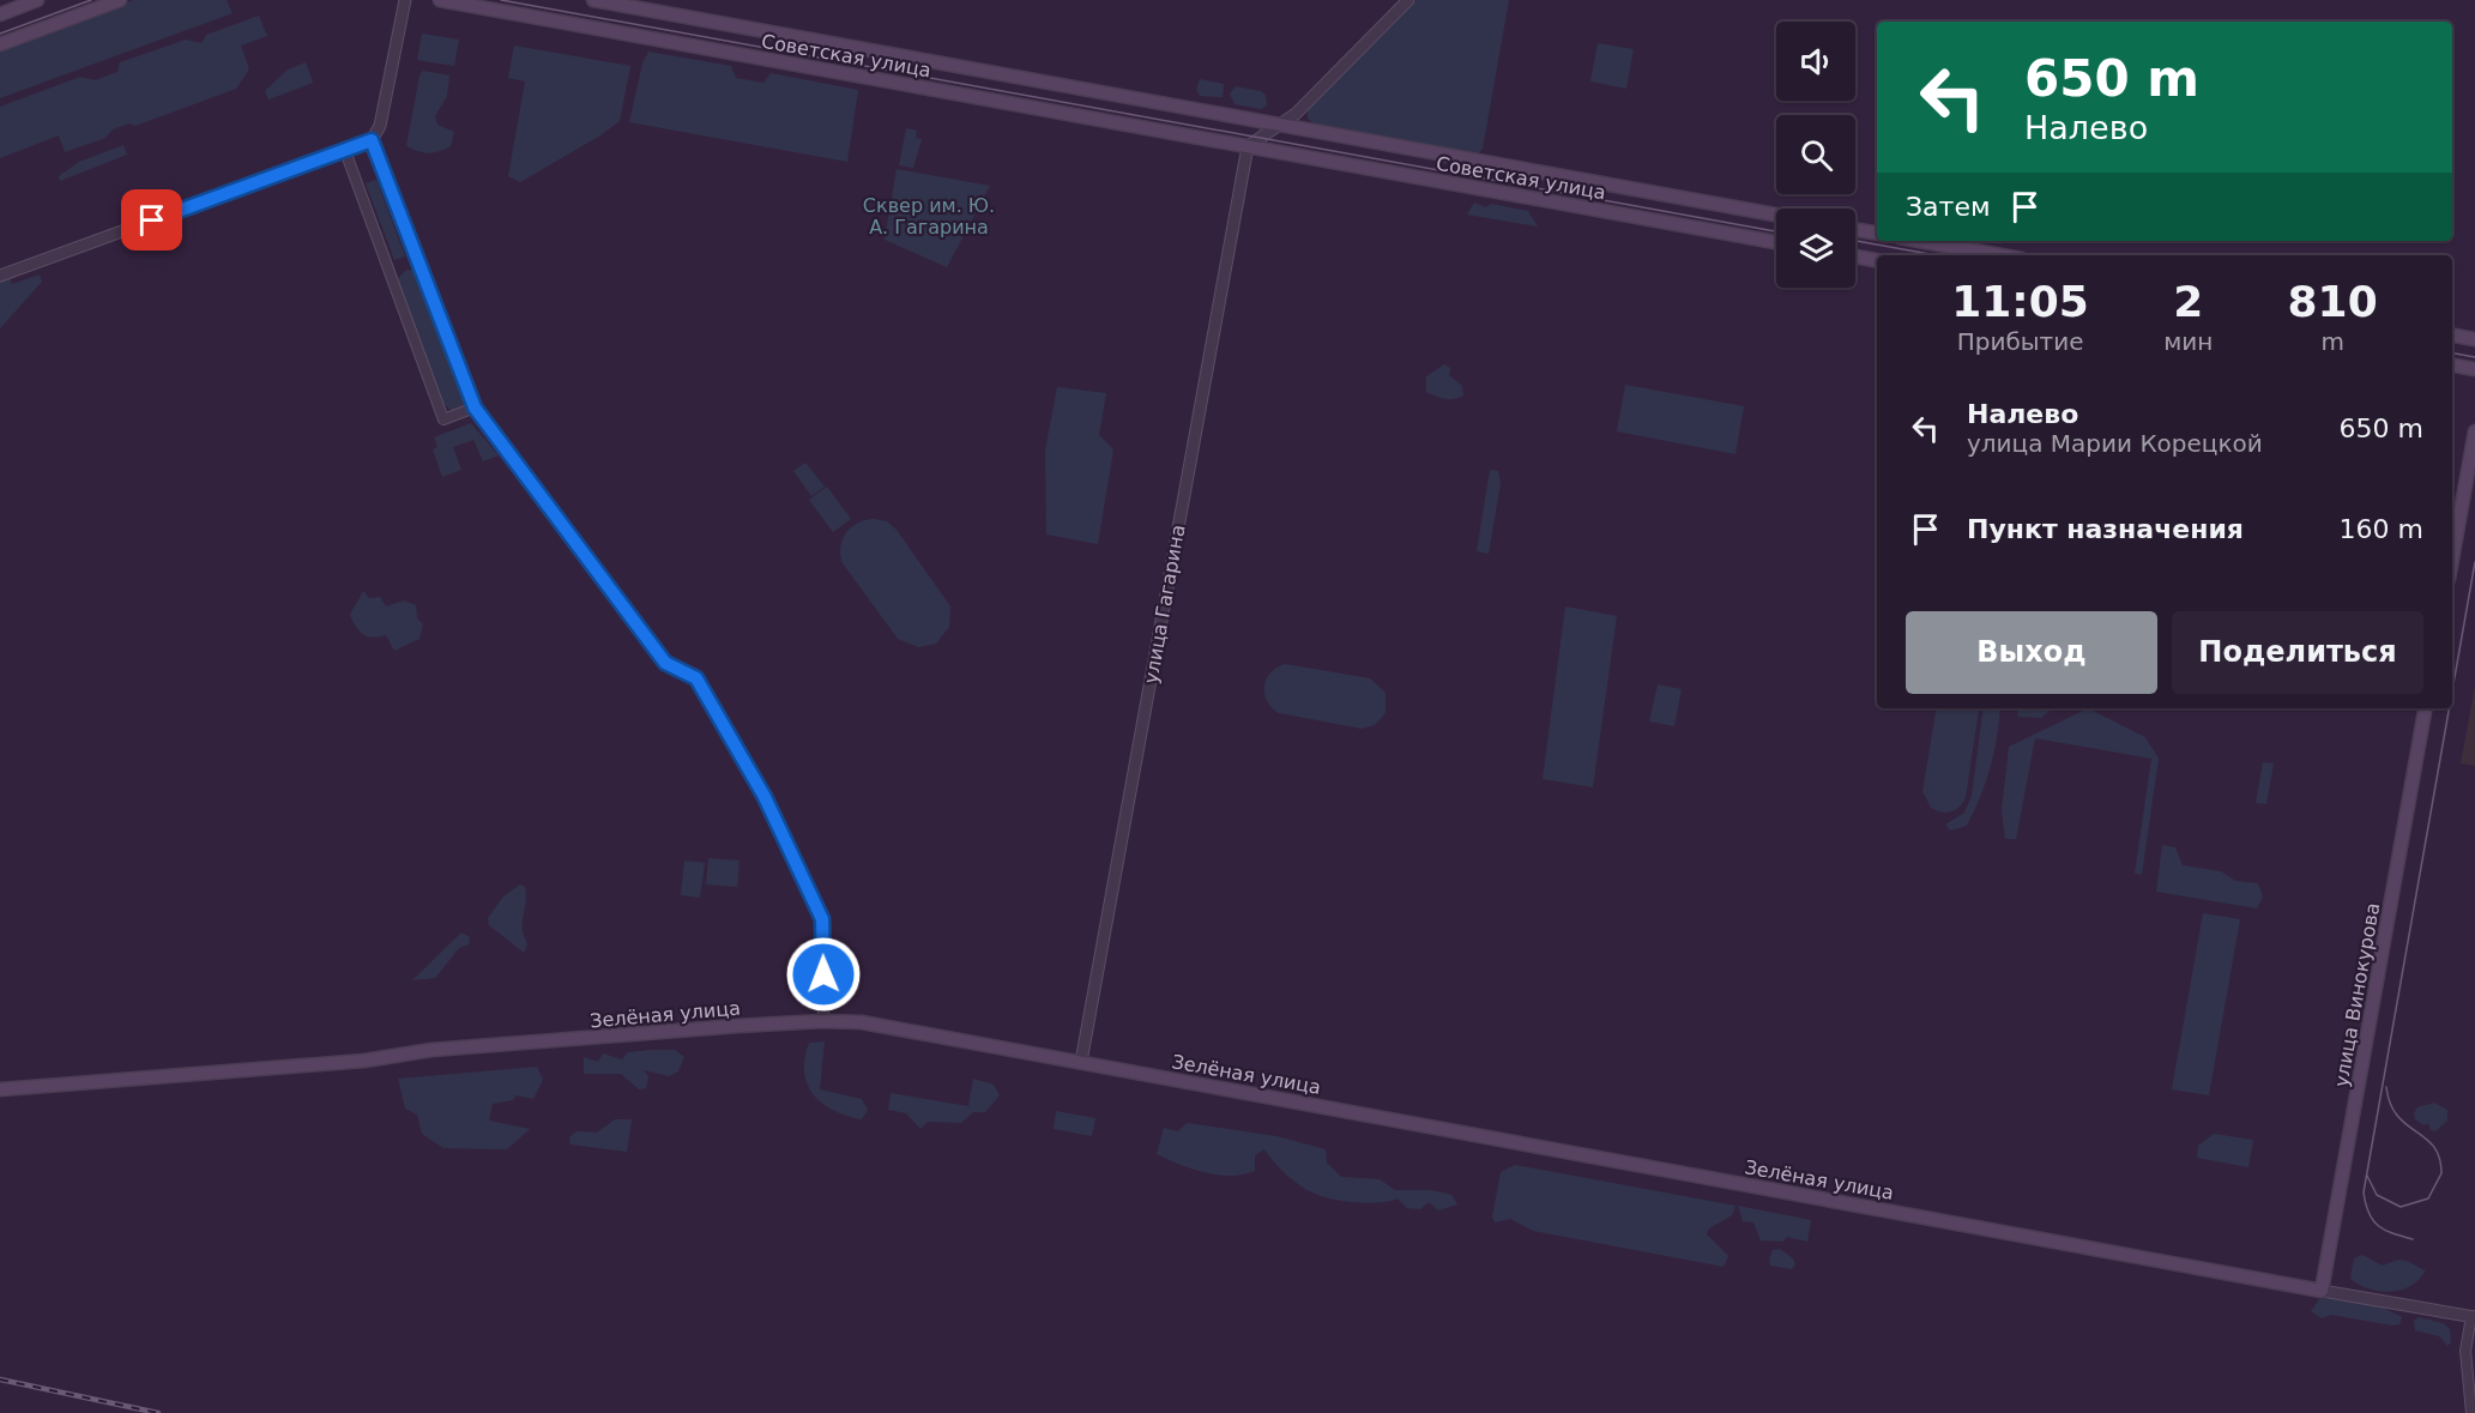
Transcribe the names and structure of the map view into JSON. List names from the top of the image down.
{
  "streets": {
    "main road": ["Советская улица", "улица Винокурова", "Зелёная улица"],
    "street": ["улица Гагарина"]
  },
  "crossings": [
    ["Советская улица", "улица Гагарина"],
    ["улица Гагарина", "Зелёная улица"],
    ["улица Винокурова", "Зелёная улица"]
  ],
  "parks": ["Сквер им. Ю. А. Гагарина"],
  "page": {
    "turn": ["650 m", "Налево"],
    "then": "Затем",
    "eta": [
      "11:05",
      "Прибытие",
      "2",
      "мин",
      "810",
      "m"
    ],
    "list": [
      {
        "name": "Налево",
        "note": "улица Марии Корецкой",
        "value": "650 m"
      },
      {
        "name": "Пункт назначения",
        "value": "160 m"
      }
    ],
    "buttons": ["Выход", "Поделиться"]
  }
}
